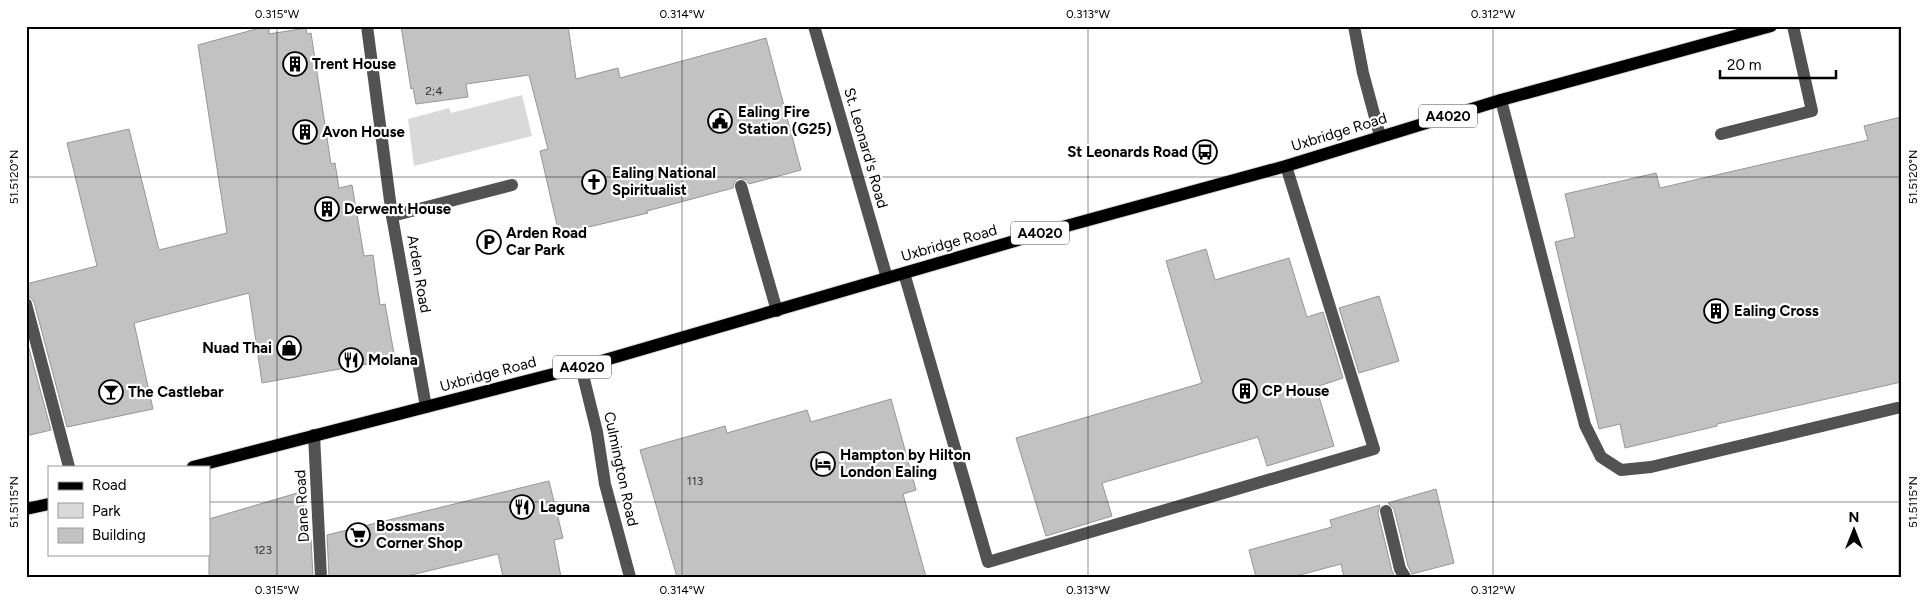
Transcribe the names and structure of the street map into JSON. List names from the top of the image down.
{
  "streets": {
    "main road": ["A4020", "Uxbridge Road"],
    "street": [
      "St. Leonard's Road",
      "Arden Road",
      "Culmington Road",
      "Dane Road"
    ]
  },
  "crossings": [
    ["Uxbridge Road", "St. Leonard's Road"],
    ["Uxbridge Road", "Arden Road"],
    ["Uxbridge Road", "Culmington Road"],
    ["Uxbridge Road", "Dane Road"]
  ],
  "places": {
    "building": [
      "Trent House",
      "Avon House",
      "Derwent House",
      "Ealing Cross",
      "CP House"
    ],
    "public building": ["Ealing Fire Station (G25)"],
    "bus stop": ["St Leonards Road"],
    "church": ["Ealing National Spiritualist"],
    "parking": ["Arden Road Car Park"],
    "shop": ["Nuad Thai"],
    "restaurant": ["Molana", "Laguna"],
    "bar": ["The Castlebar"],
    "hotel": ["Hampton by Hilton London Ealing"],
    "supermarket": ["Bossmans Corner Shop"]
  },
  "house_numbers": ["2;4", "113", "123"],
  "legend": ["Road", "Park", "Building"],
  "scale_bar": "20 m",
  "north": "top",
  "coordinates": [
    "0.315°W",
    "0.314°W",
    "0.313°W",
    "0.312°W",
    "51.5120°N",
    "51.5115°N"
  ]
}
